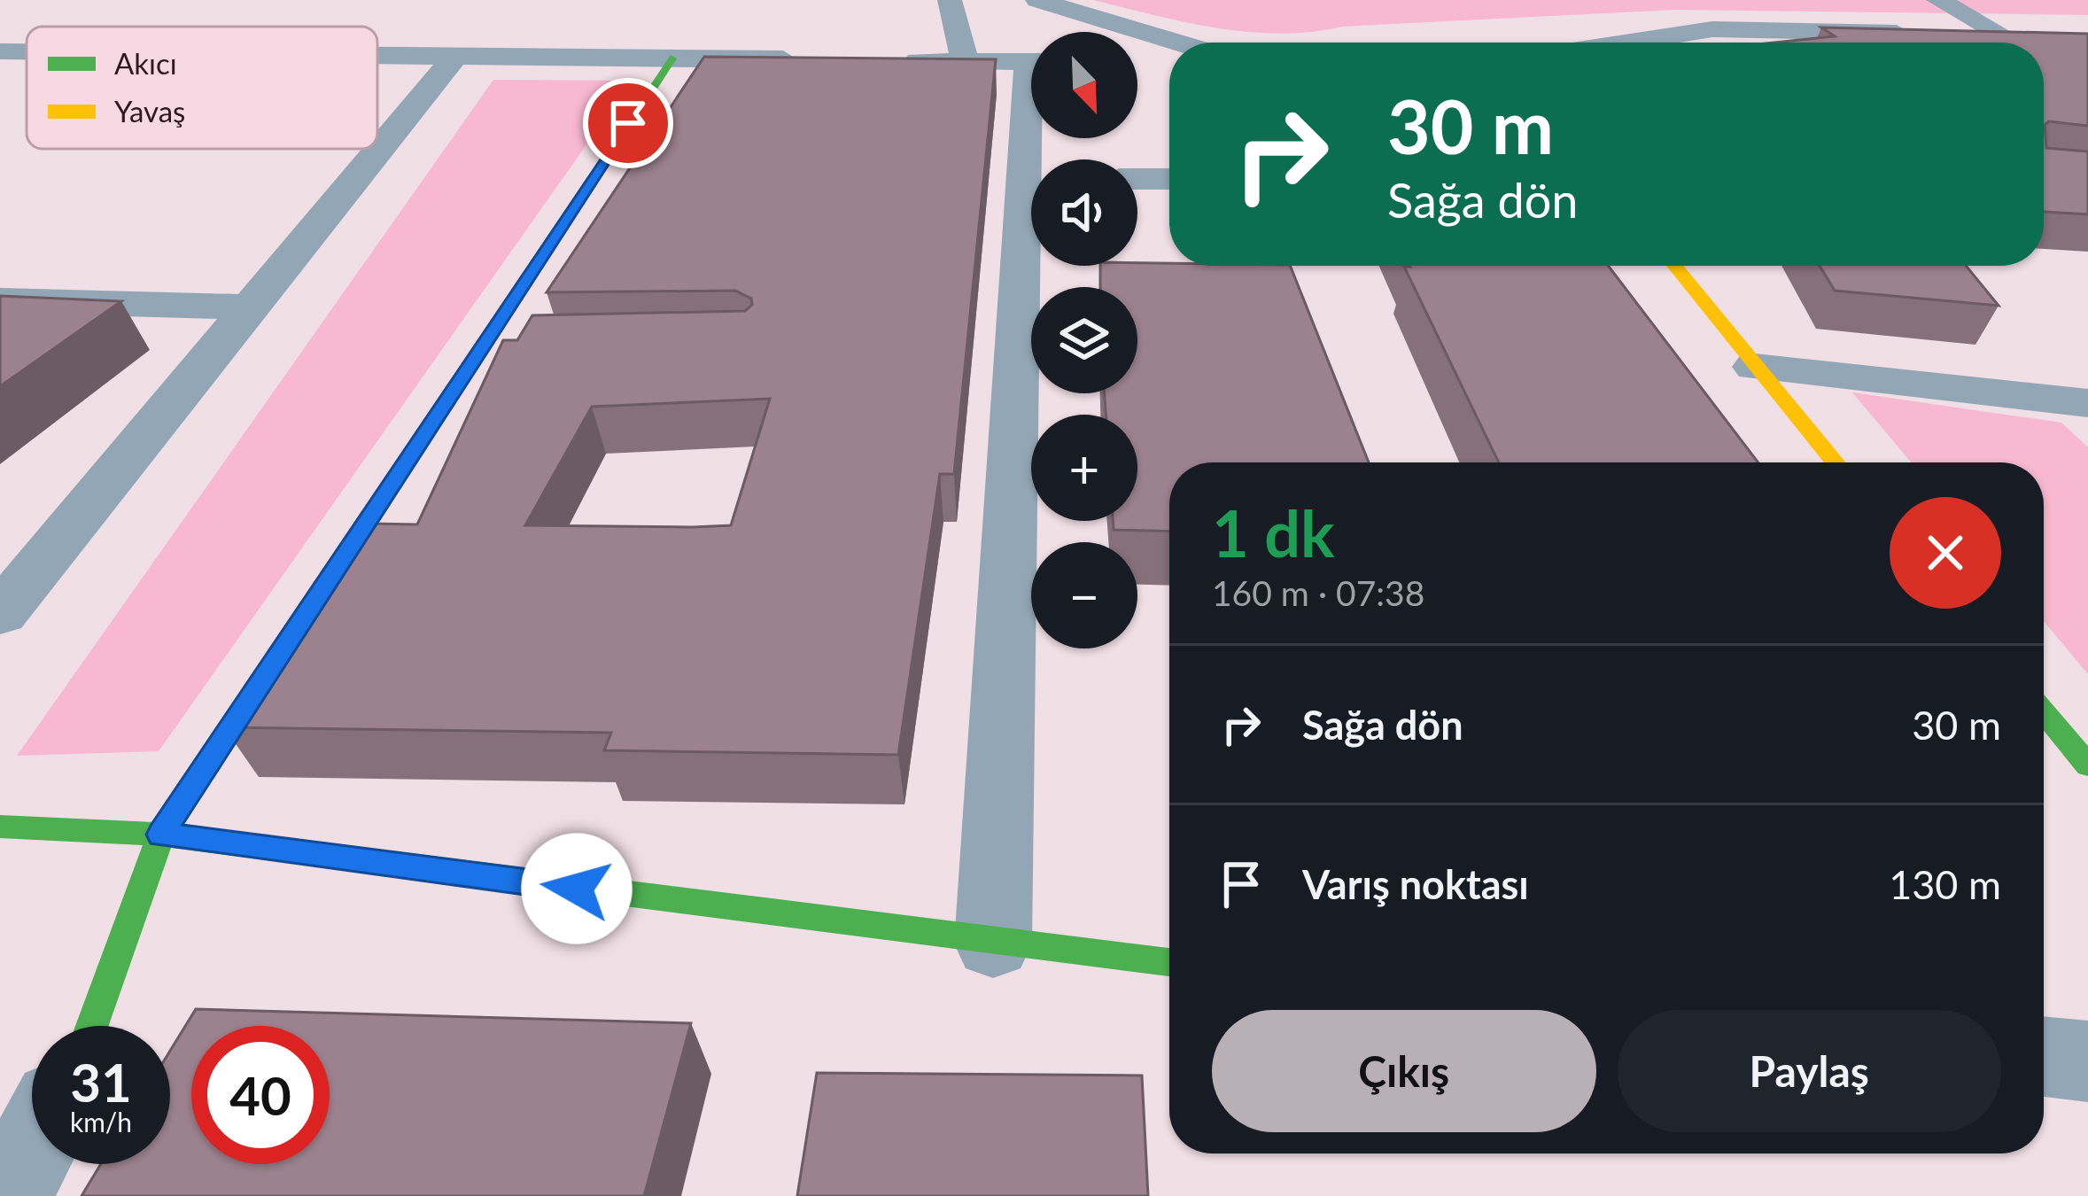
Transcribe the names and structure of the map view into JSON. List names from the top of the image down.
{
  "legend": ["Akıcı", "Yavaş"],
  "north": "bottom right",
  "page": {
    "map_buttons": ["+", "−"],
    "turn": ["30 m", "Sağa dön"],
    "heading": ["1 dk", "160 m · 07:38"],
    "list": [
      {
        "name": "Sağa dön",
        "value": "30 m"
      },
      {
        "name": "Varış noktası",
        "value": "130 m"
      }
    ],
    "buttons": ["Çıkış", "Paylaş"],
    "speed": "31 km/h",
    "limit": "40"
  }
}
